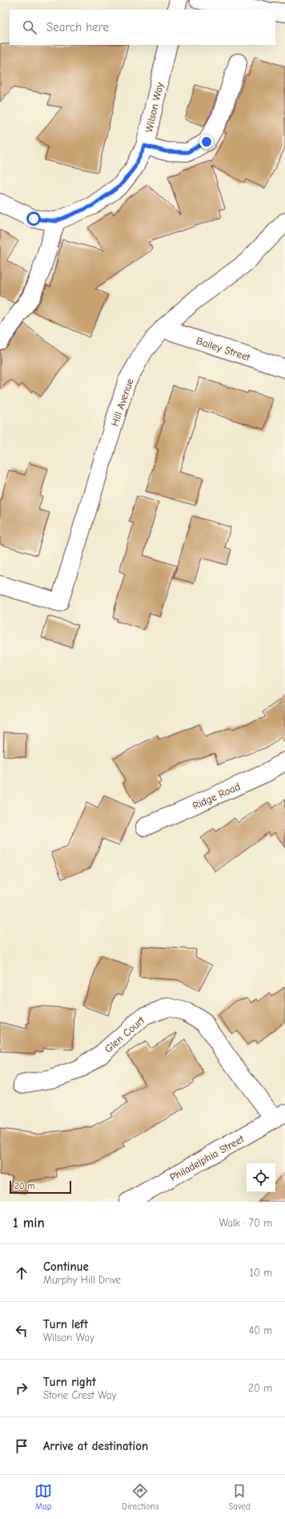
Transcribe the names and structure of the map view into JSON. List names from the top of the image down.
{
  "streets": {
    "street": [
      "Wilson Way",
      "Bailey Street",
      "Hill Avenue",
      "Ridge Road",
      "Glen Court",
      "Philadelphia Street"
    ]
  },
  "crossings": [
    ["Bailey Street", "Hill Avenue"],
    ["Glen Court", "Philadelphia Street"]
  ],
  "scale_bar": "20 m",
  "page": {
    "search": "Search here",
    "scale": "20 m",
    "heading": ["1 min", "Walk · 70 m"],
    "list": [
      ["Continue", "Murphy Hill Drive", "10 m"],
      ["Turn left", "Wilson Way", "40 m"],
      ["Turn right", "Stone Crest Way", "20 m"],
      "Arrive at destination"
    ],
    "nav": ["Map", "Directions", "Saved"]
  }
}
